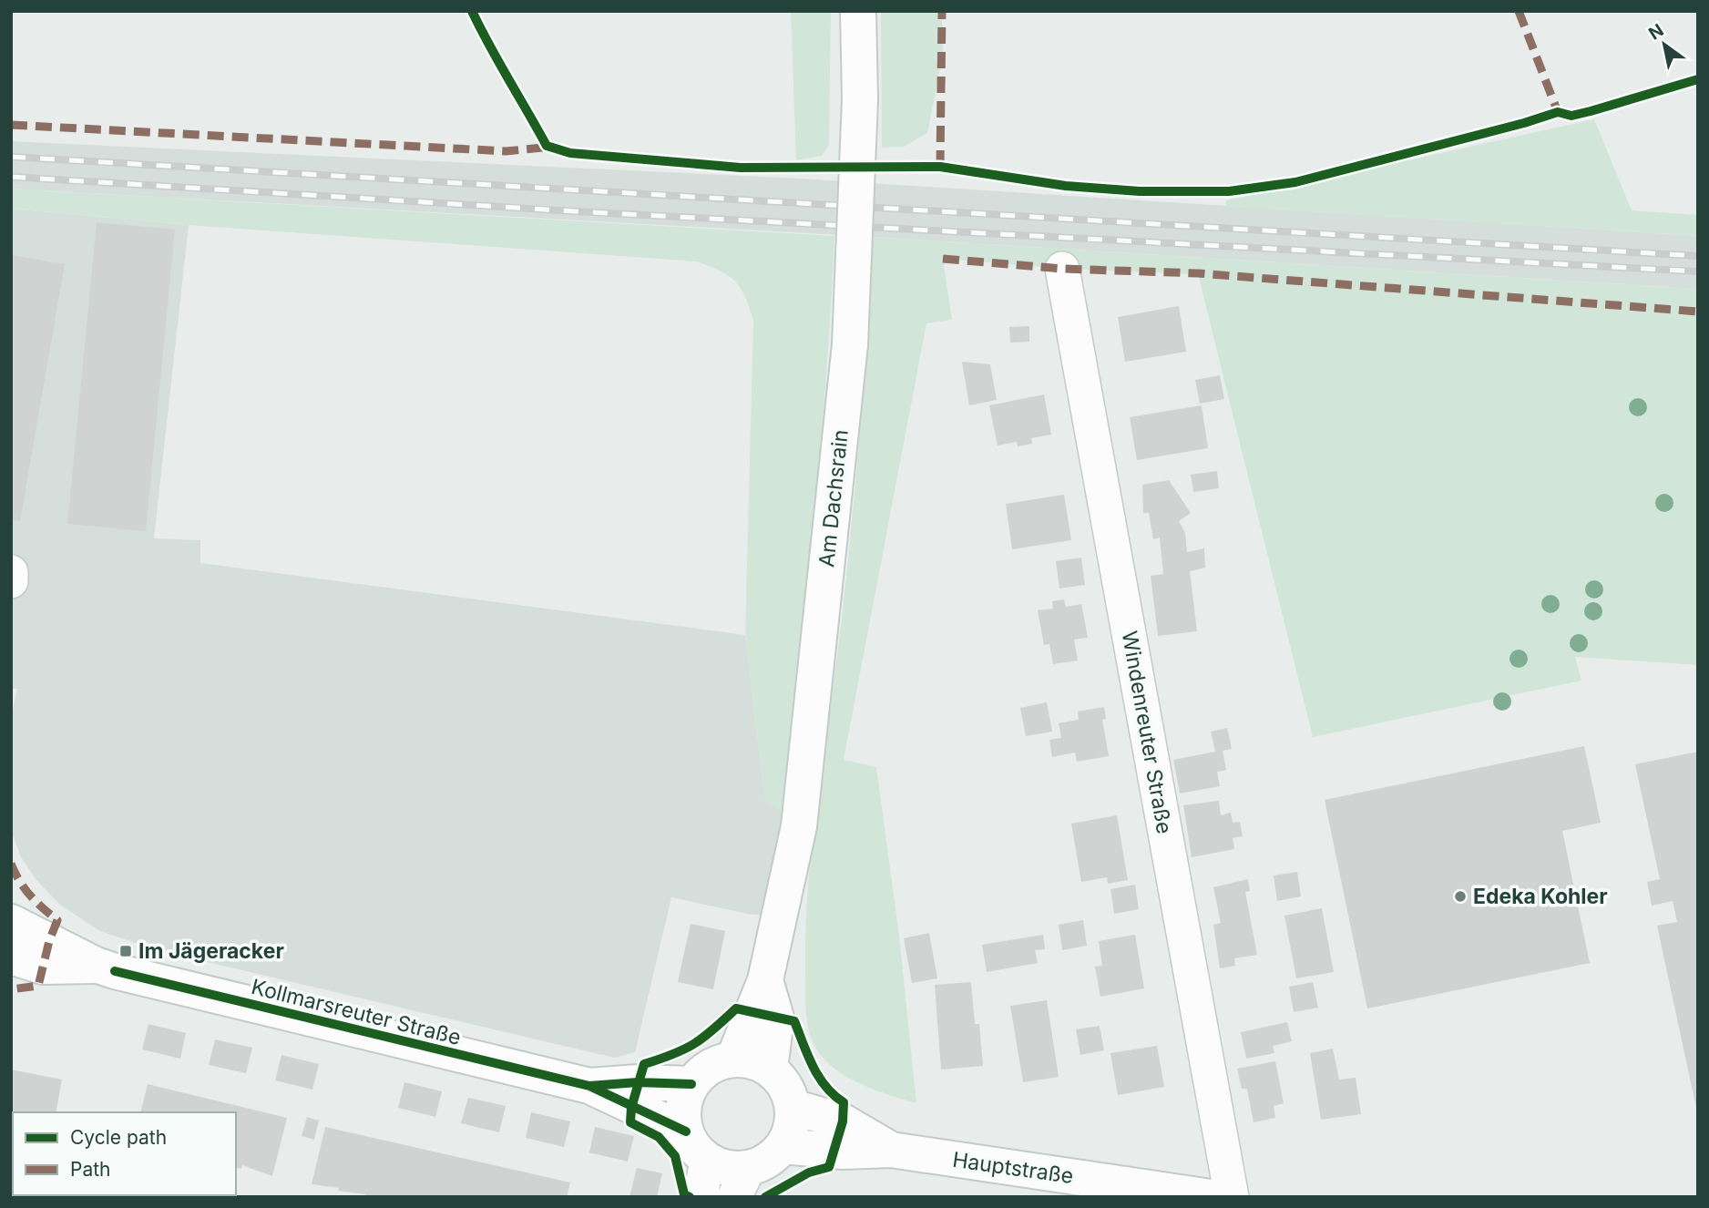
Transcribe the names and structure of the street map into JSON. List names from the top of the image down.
{
  "streets": {
    "main road": ["Am Dachsrain", "Kollmarsreuter Straße", "Hauptstraße"],
    "street": ["Windenreuter Straße"]
  },
  "crossings": [
    ["Am Dachsrain", "Kollmarsreuter Straße"],
    ["Am Dachsrain", "Hauptstraße"],
    ["Kollmarsreuter Straße", "Hauptstraße"]
  ],
  "places": {
    "other": ["Edeka Kohler"],
    "transit": ["Im Jägeracker"]
  },
  "legend": ["Cycle path", "Path"],
  "north": "top left"
}
